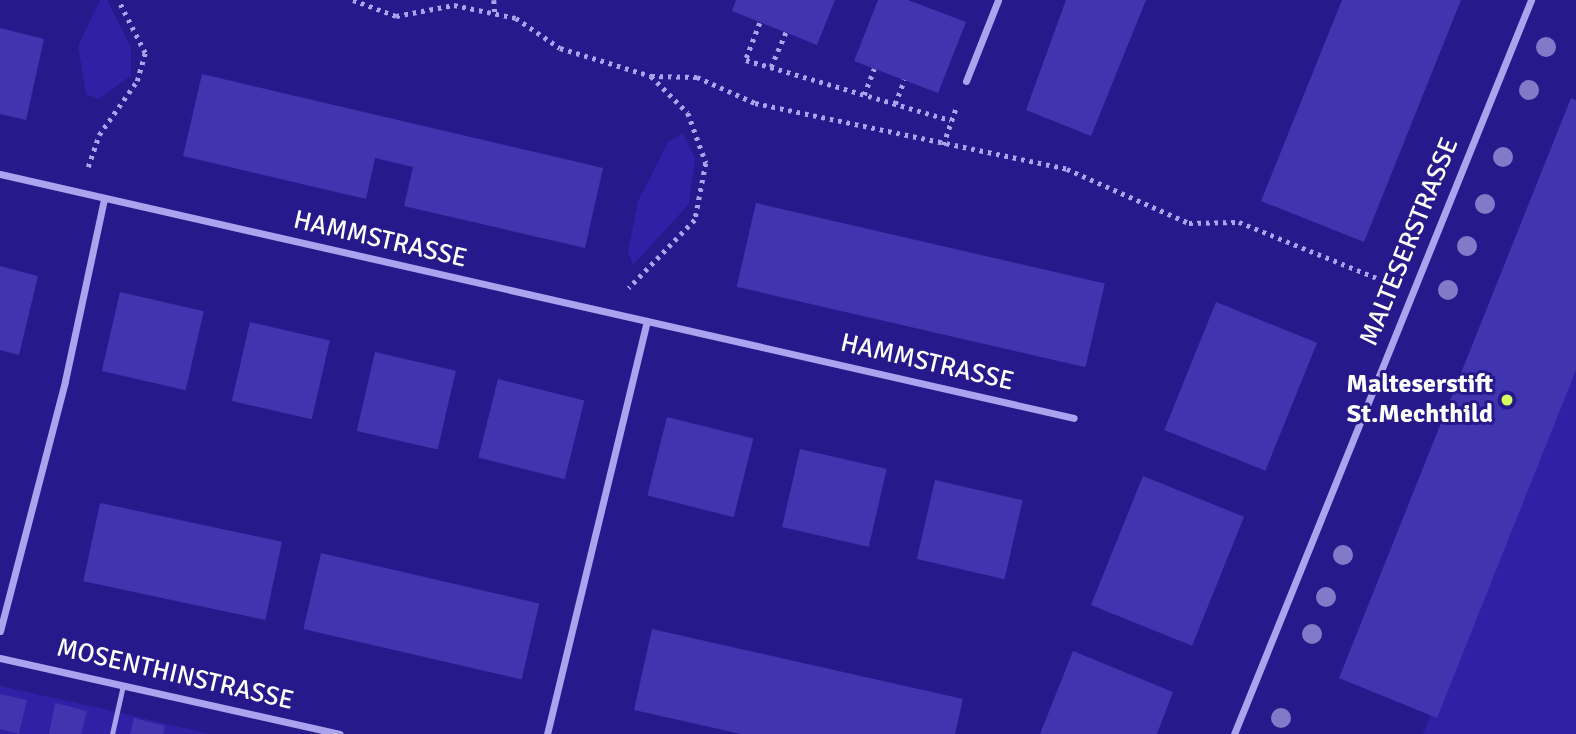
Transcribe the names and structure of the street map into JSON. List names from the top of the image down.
{
  "streets": {
    "street": ["HAMMSTRASSE", "MALTESERSTRASSE", "MOSENTHINSTRASSE"]
  },
  "places": ["Malteserstift St.Mechthild"]
}
